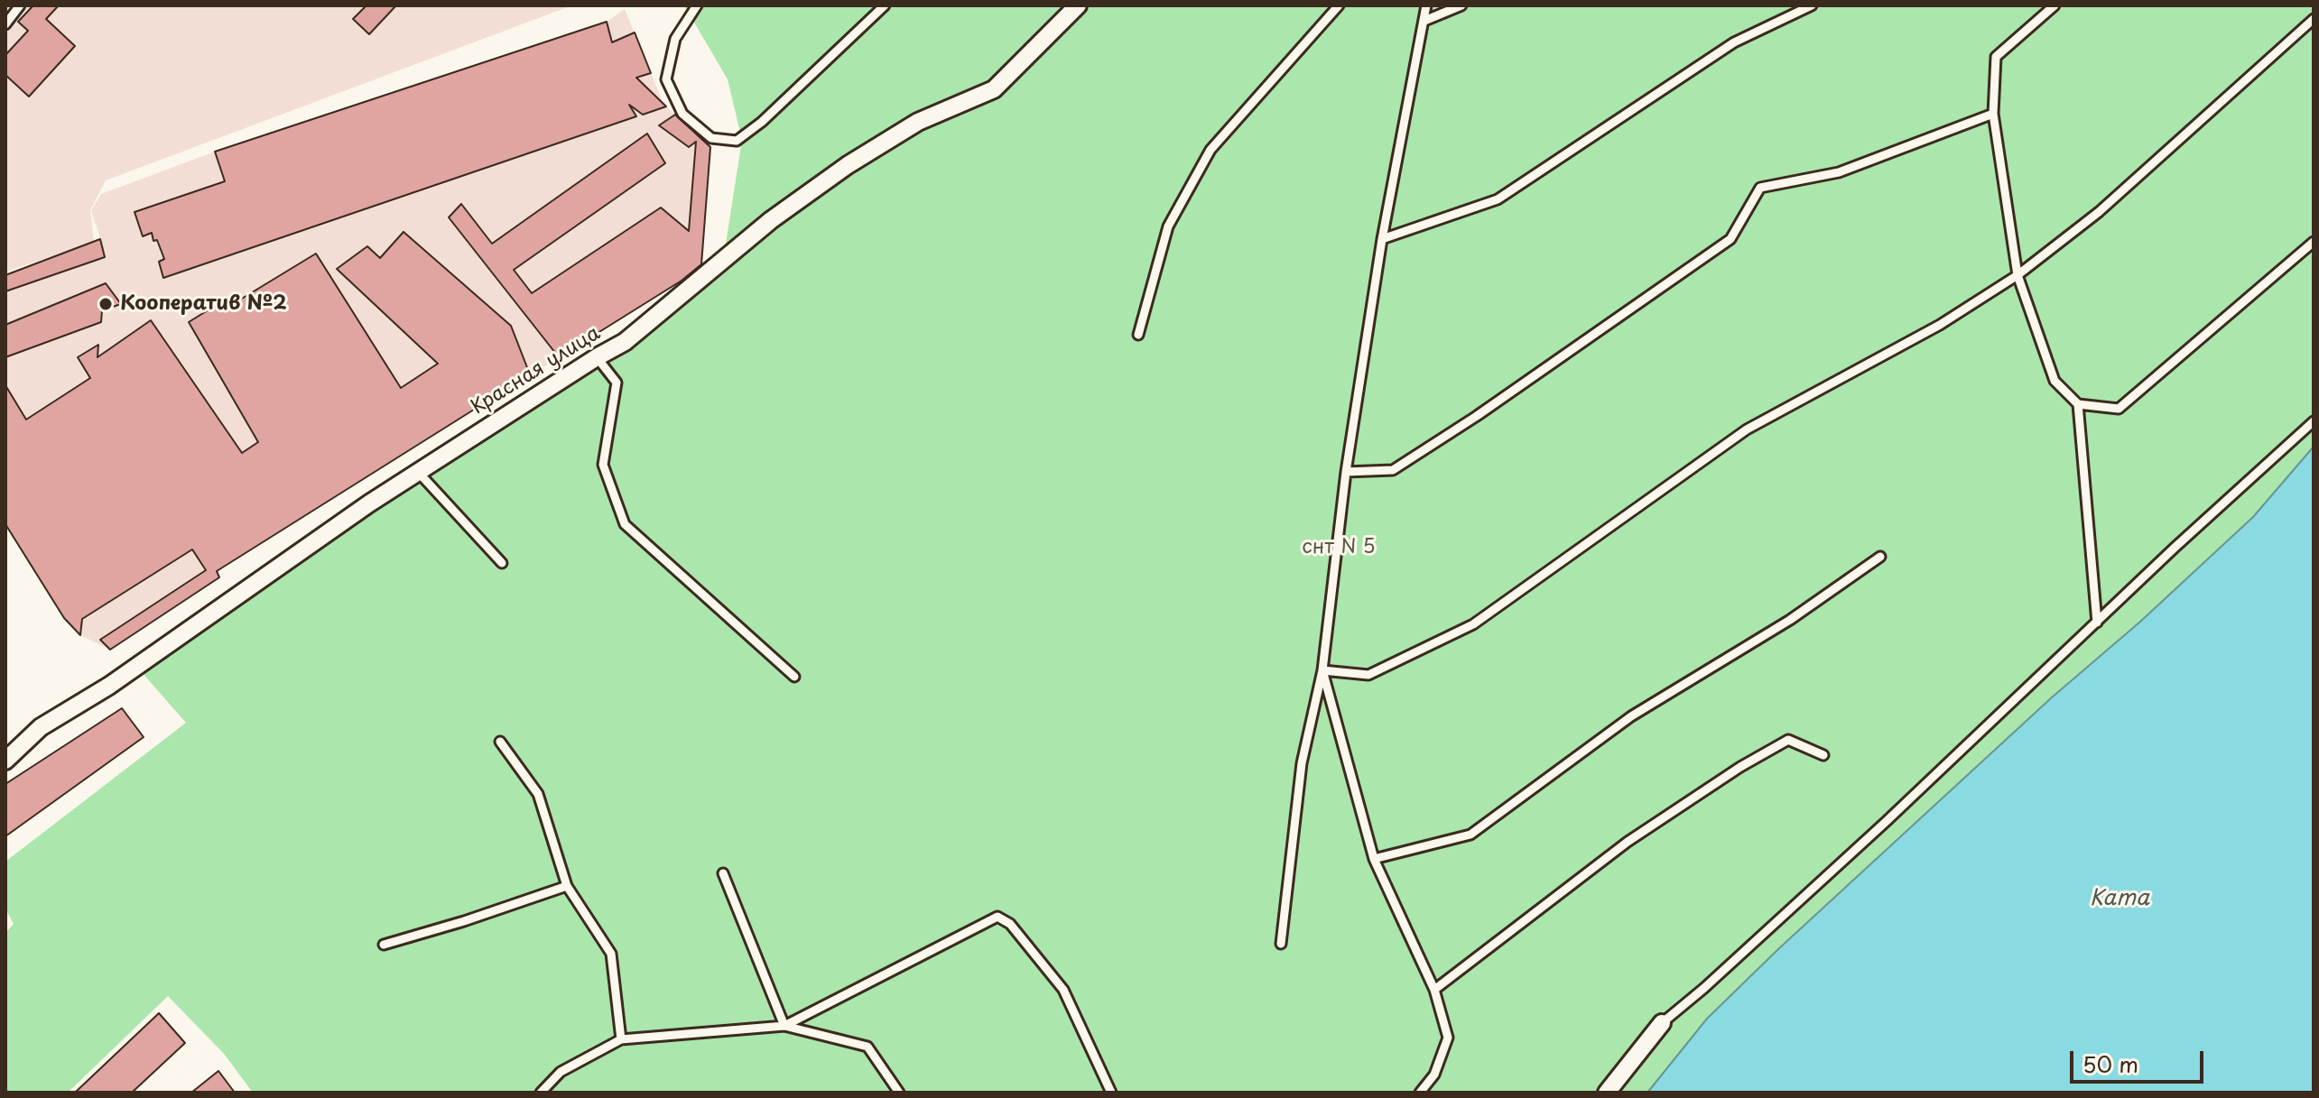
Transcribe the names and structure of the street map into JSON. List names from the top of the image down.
{
  "streets": {
    "street": ["Красная улица"]
  },
  "water": ["Kama"],
  "parks": ["снт N 5"],
  "places": ["Кооператив №2"],
  "scale_bar": "50 m"
}
